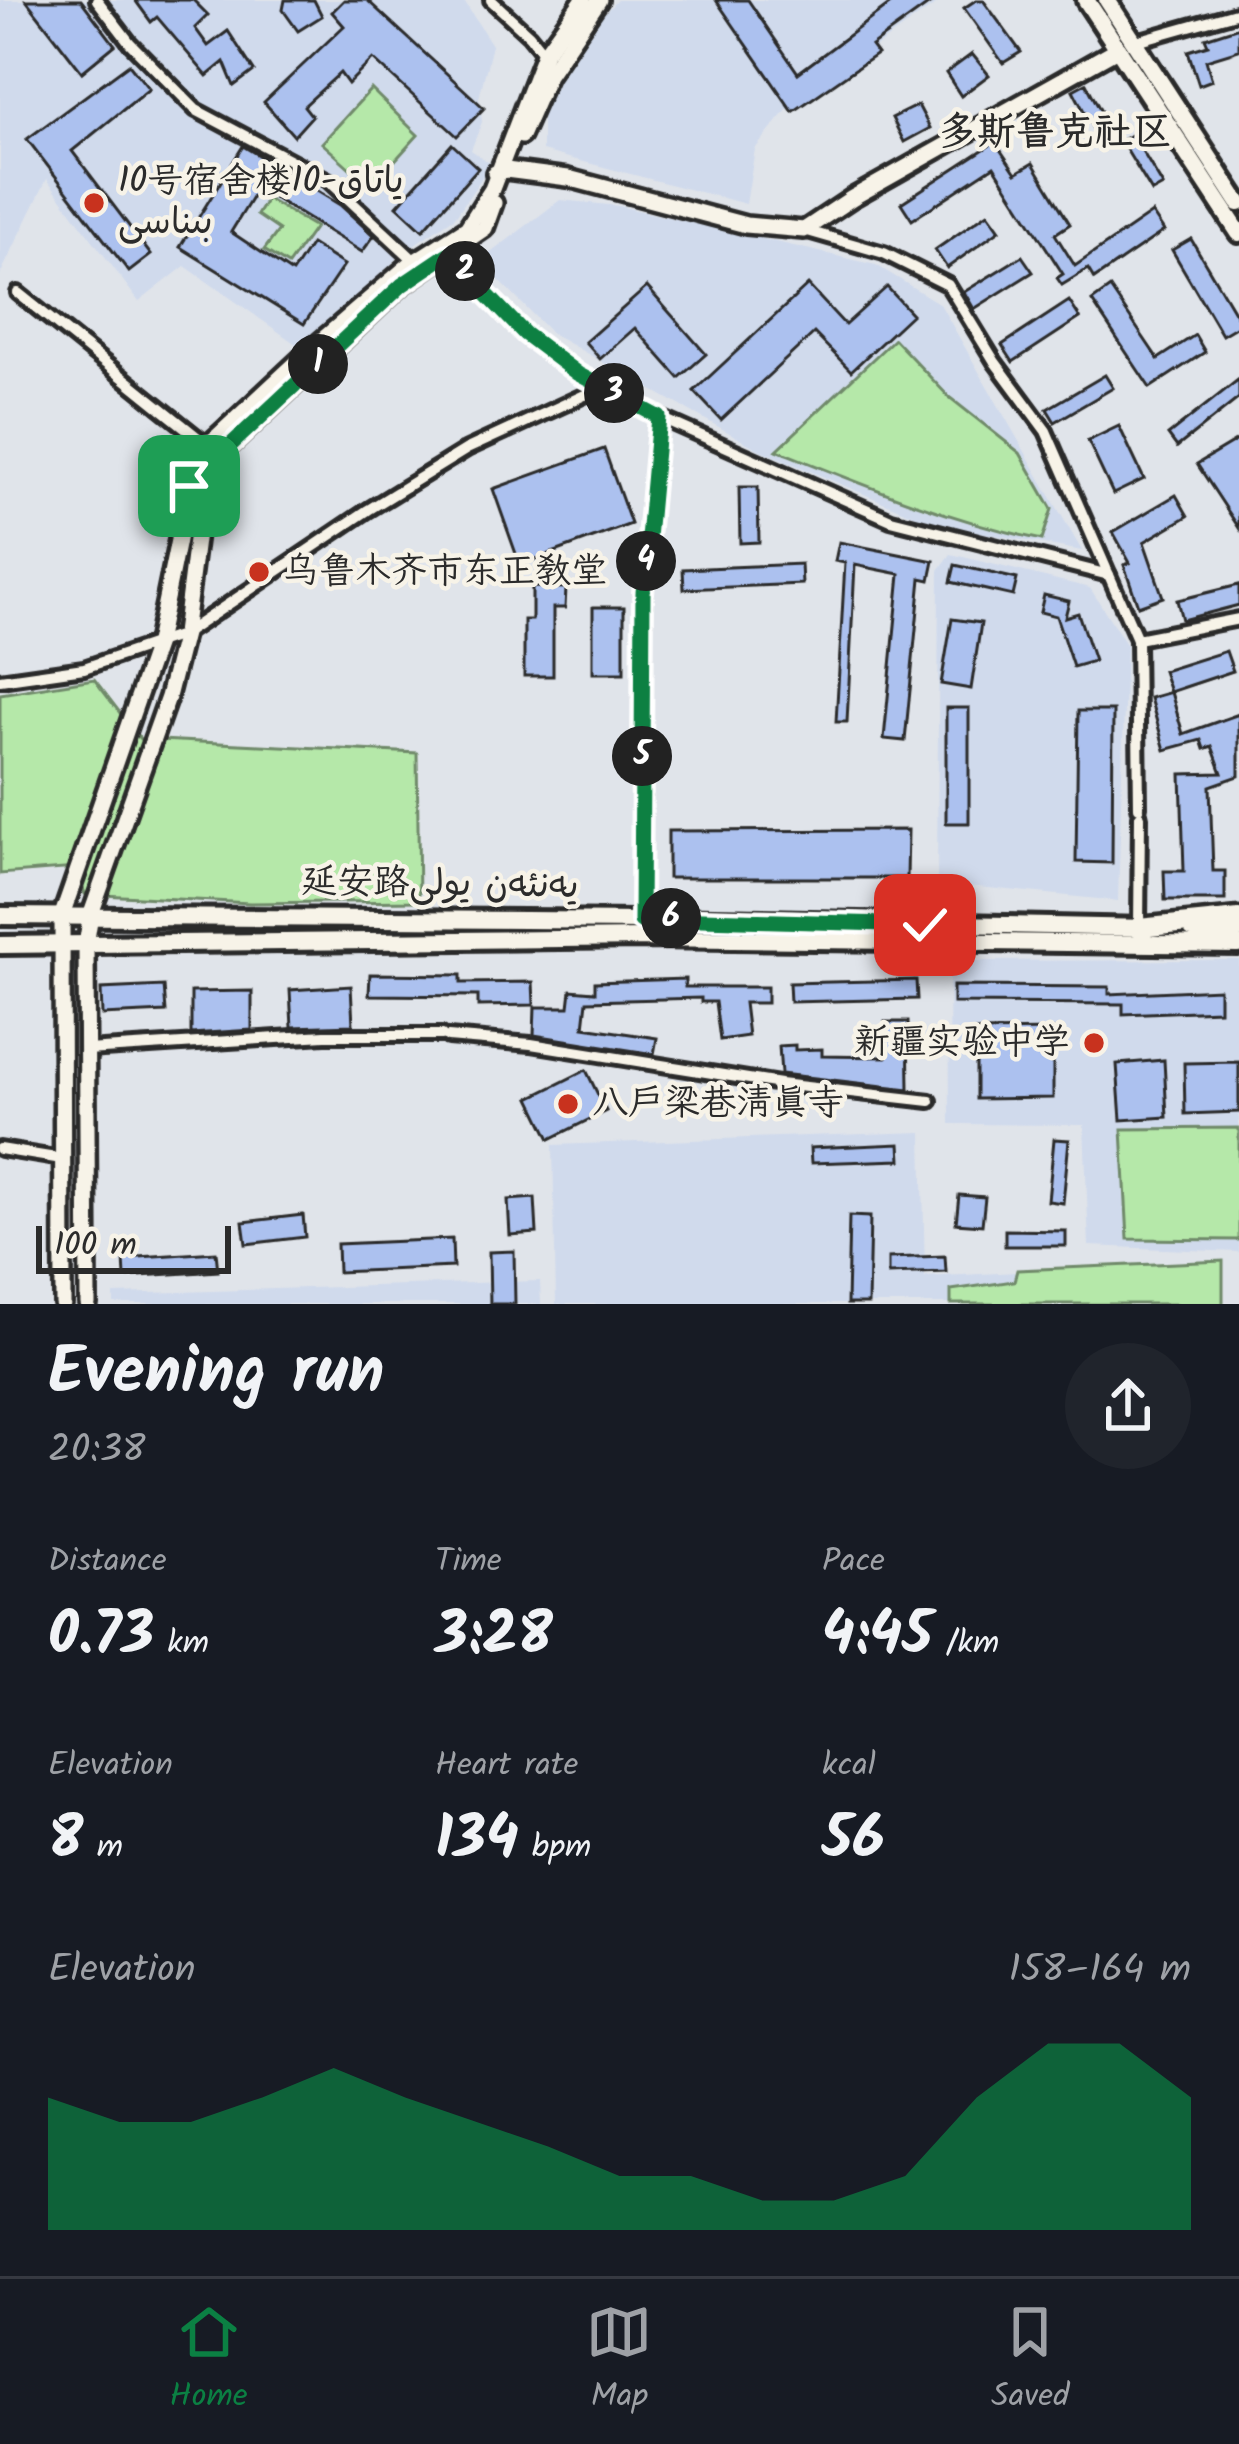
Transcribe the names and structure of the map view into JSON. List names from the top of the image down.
{
  "streets": {
    "main road": ["延安路يەنئەن يولى"]
  },
  "districts": ["多斯鲁克社区"],
  "places": [
    "10号宿舍楼10-ياتاق بىناسى",
    "乌鲁木齐市东正教堂",
    "新疆实验中学",
    "八户梁巷清真寺"
  ],
  "scale_bar": "100 m",
  "page": {
    "pins": [
      "2",
      "1",
      "3",
      "4",
      "5",
      "6"
    ],
    "scale": "100 m",
    "heading": ["Evening run", "20:38"],
    "stats": [
      ["Distance", "0.73 km"],
      ["Time", "3:28"],
      ["Pace", "4:45 /km"],
      ["Elevation", "8 m"],
      ["Heart rate", "134 bpm"],
      ["kcal", "56"]
    ],
    "chart": ["Elevation", "158–164 m"],
    "tabs": ["Home", "Map", "Saved"]
  }
}
